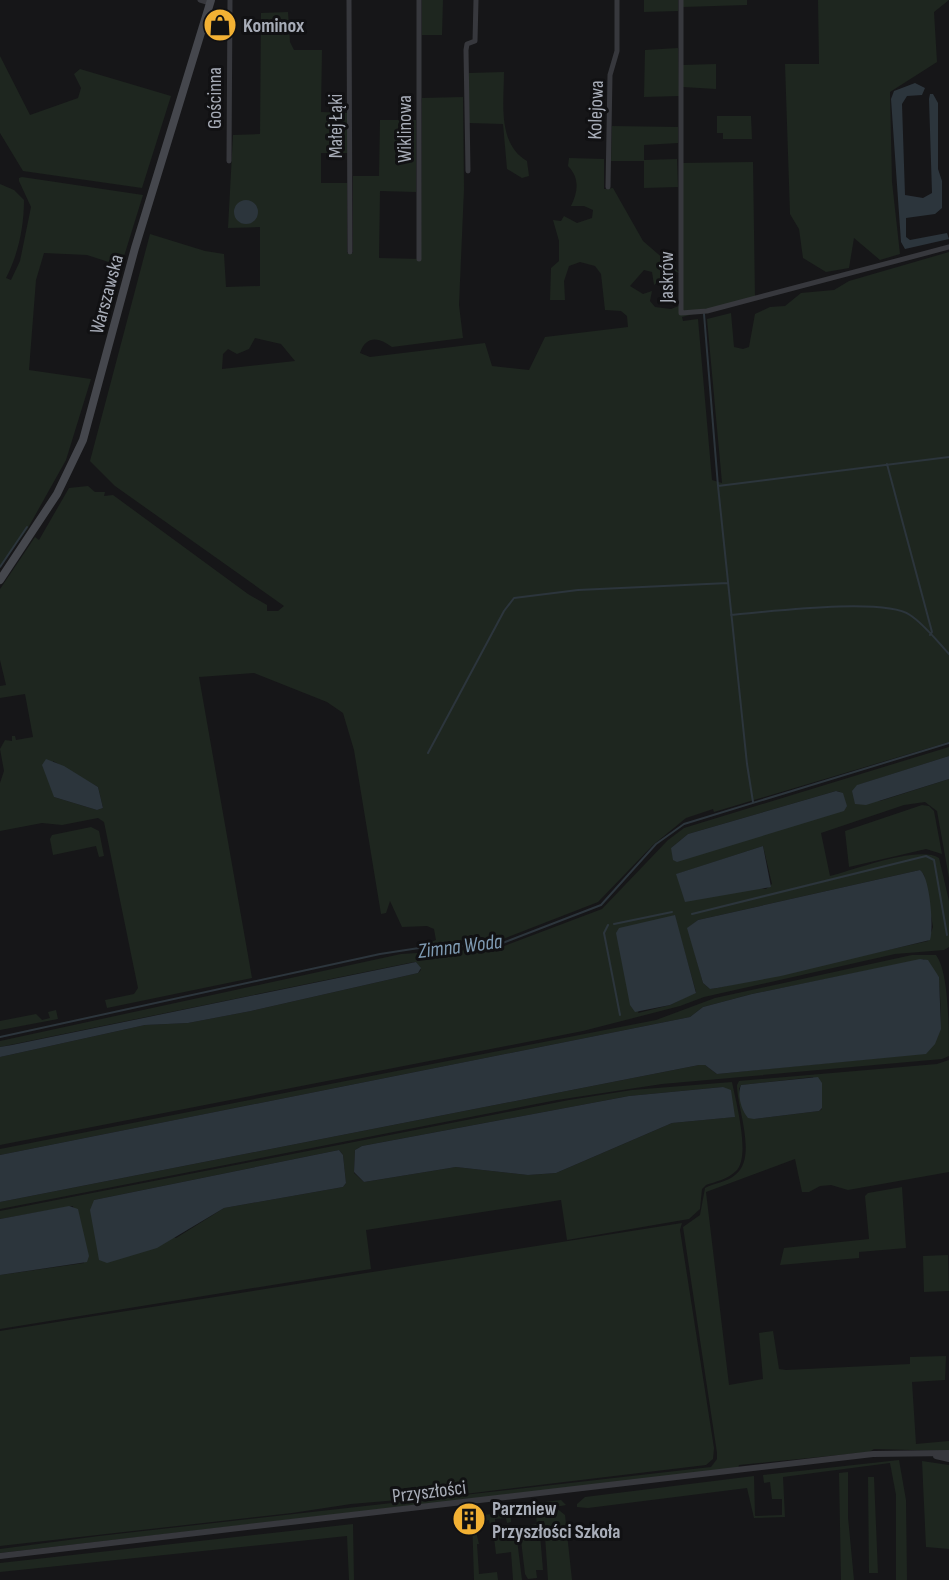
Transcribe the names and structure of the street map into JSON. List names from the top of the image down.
{
  "streets": {
    "main road": ["Warszawska"],
    "street": [
      "Gościnna",
      "Kolejowa",
      "Małej Łąki",
      "Wiklinowa",
      "Jaskrów",
      "Przyszłości"
    ]
  },
  "water": ["Zimna Woda"],
  "places": {
    "shop": ["Kominox"],
    "building": ["Parzniew Przyszłości Szkoła"]
  }
}
